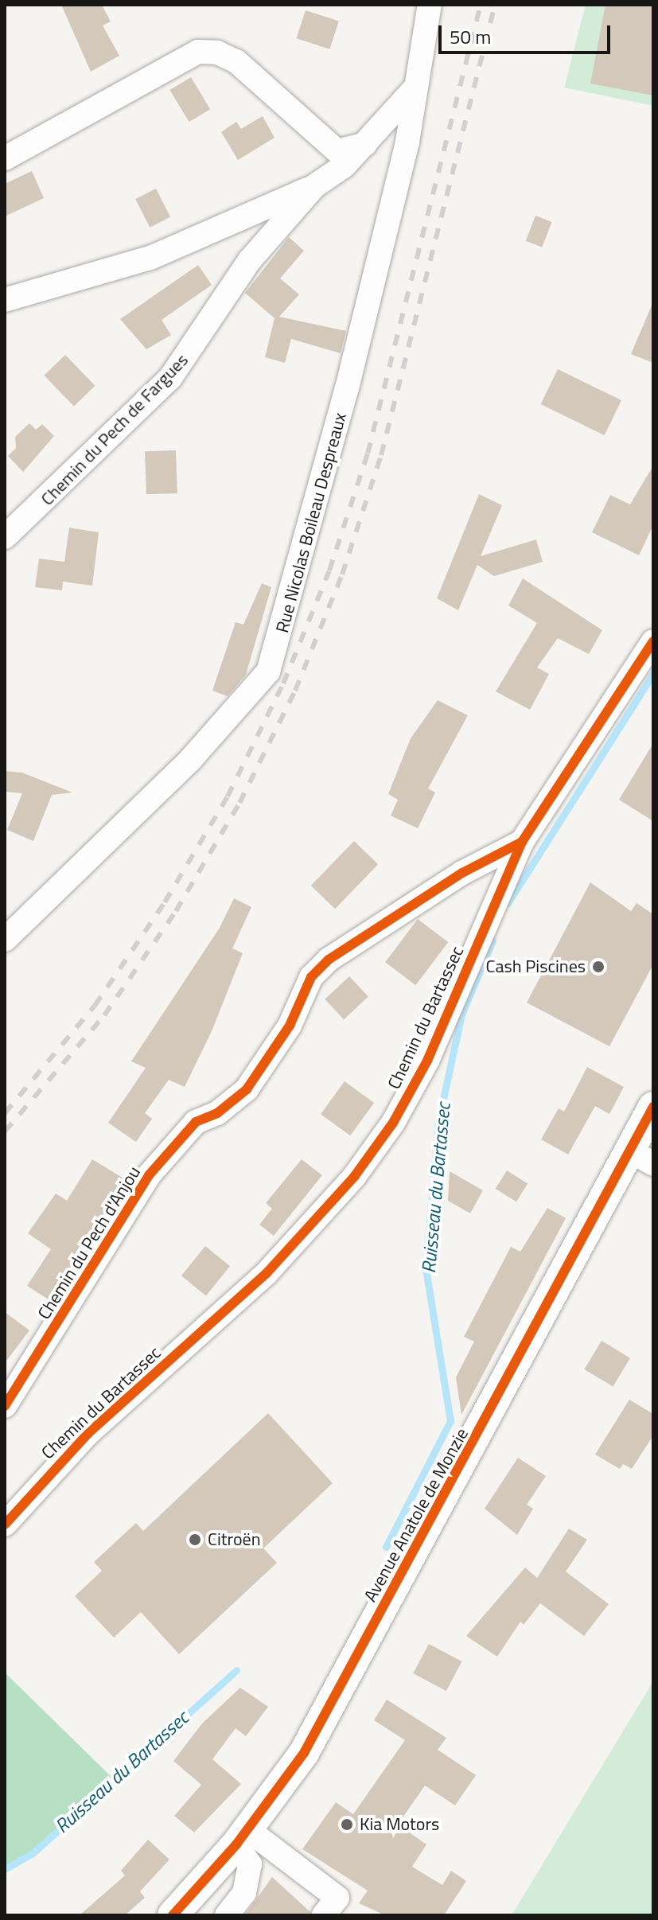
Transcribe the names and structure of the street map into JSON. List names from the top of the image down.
{
  "streets": {
    "main road": ["Avenue Anatole de Monzie"],
    "street": [
      "Chemin du Pech de Fargues",
      "Rue Nicolas Boileau Despreaux",
      "Chemin du Bartassec",
      "Chemin du Pech d'Anjou"
    ]
  },
  "crossings": [
    ["Chemin du Pech de Fargues", "Rue Nicolas Boileau Despreaux"],
    ["Chemin du Bartassec", "Chemin du Pech d'Anjou"]
  ],
  "water": ["Ruisseau du Bartassec"],
  "places": ["Cash Piscines", "Citroën", "Kia Motors"],
  "scale_bar": "50 m"
}
